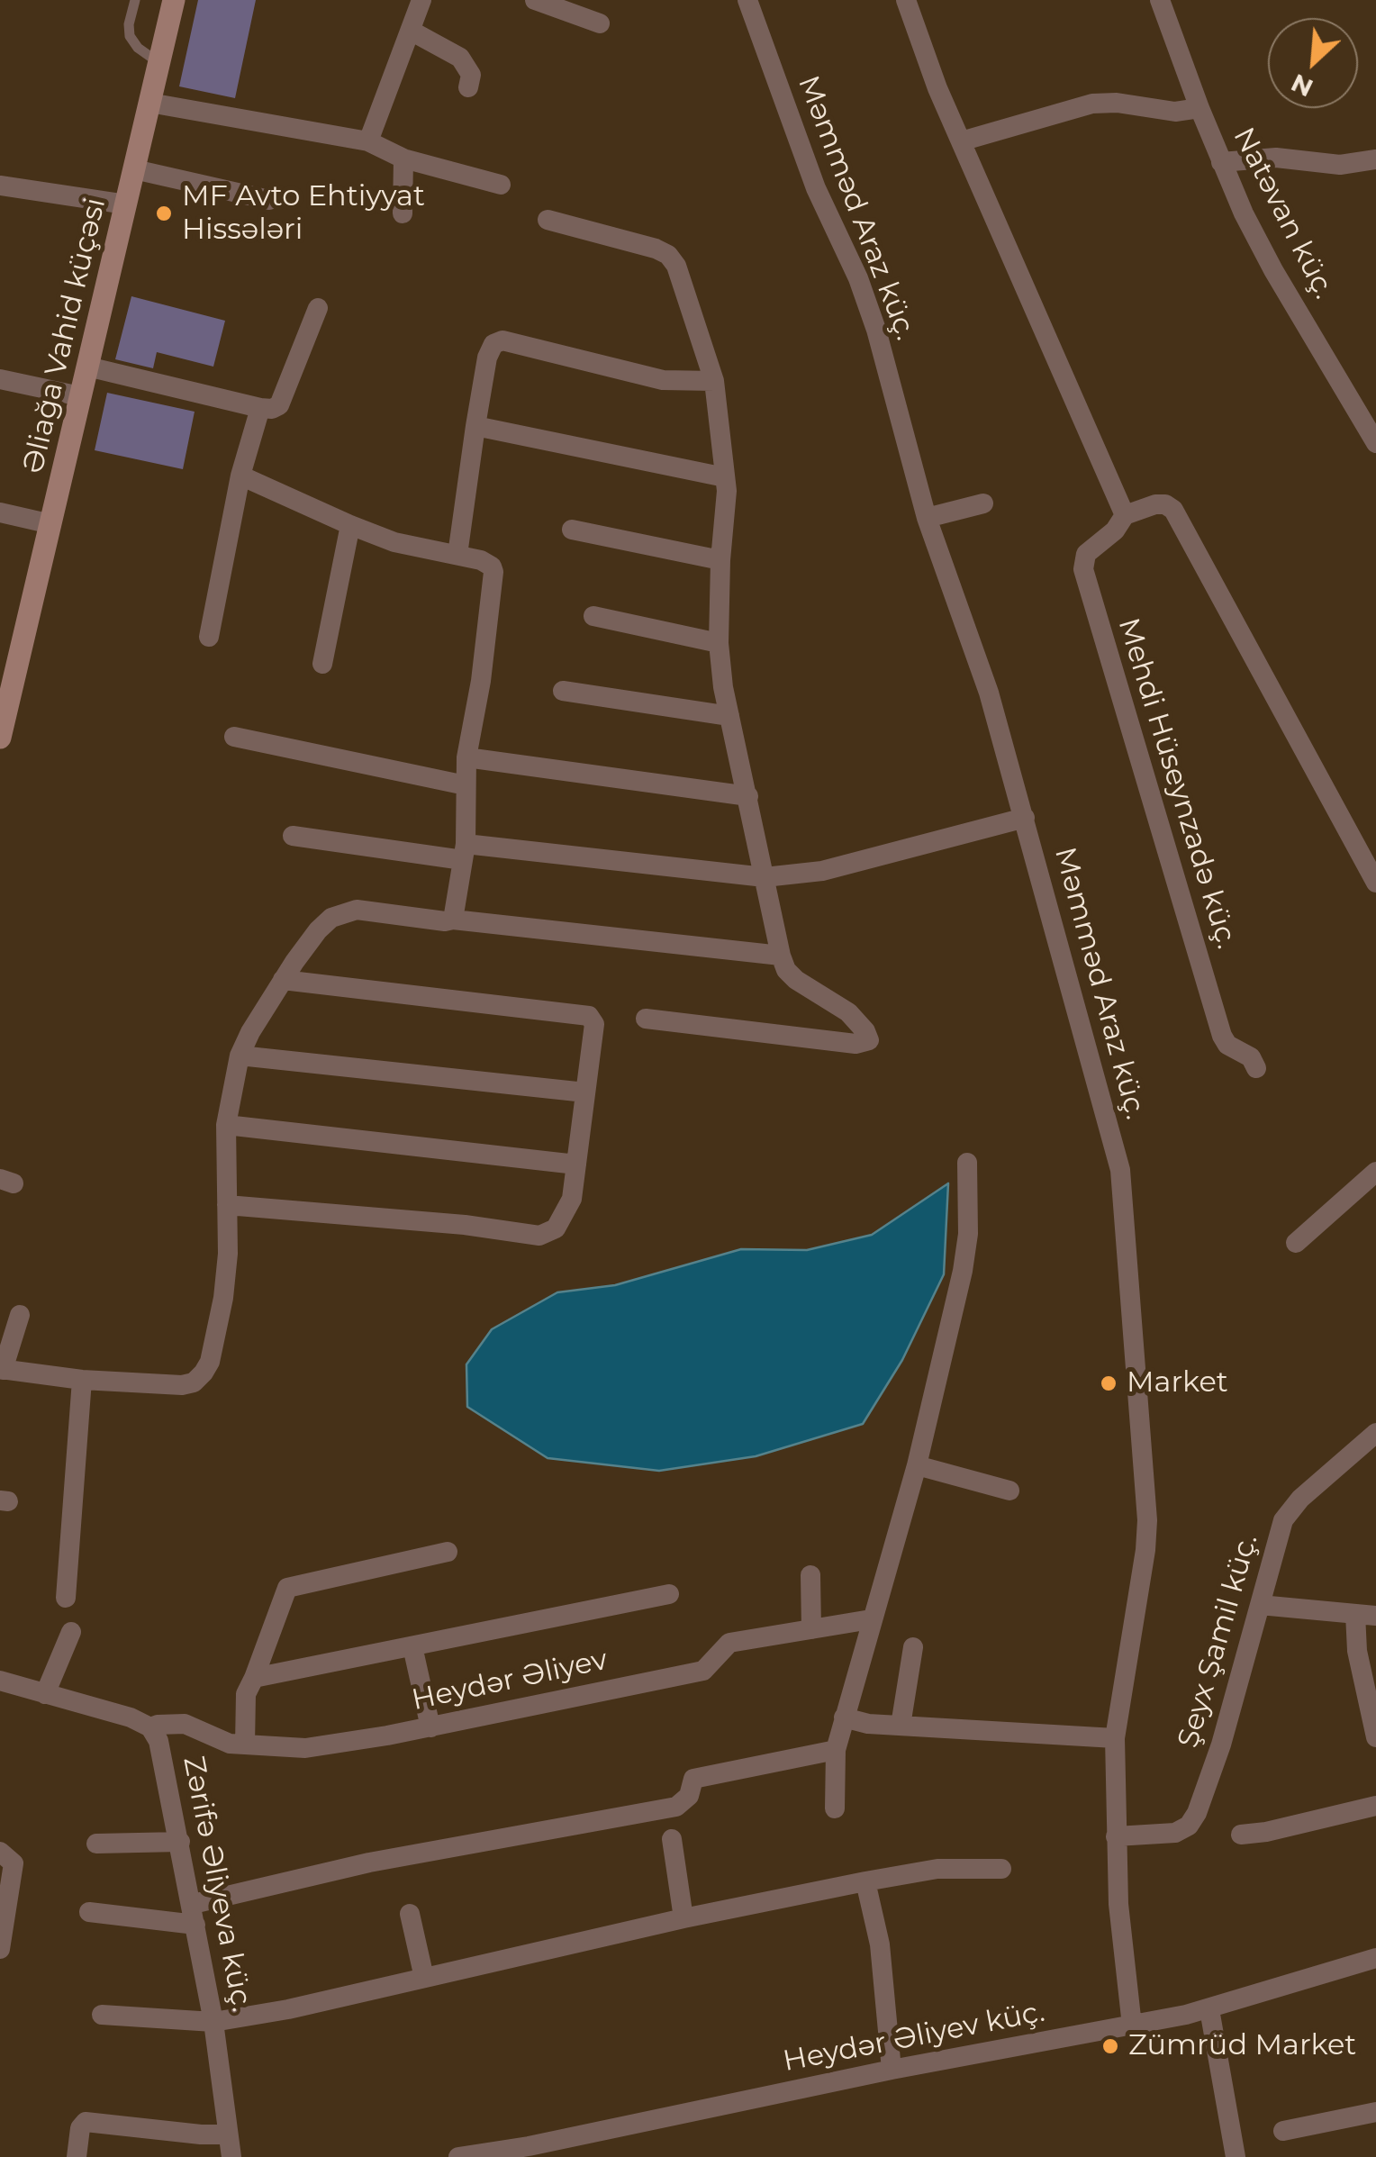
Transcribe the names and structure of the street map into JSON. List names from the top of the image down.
{
  "streets": {
    "main road": ["Əliağa Vahid küçəsi"],
    "street": [
      "Məmməd Araz küç.",
      "Natəvan küç.",
      "Mehdi Hüseynzadə küç.",
      "Şeyx Şamil küç.",
      "Heydər Əliyev",
      "Zərifə Əliyeva küç.",
      "Heydər Əliyev küç."
    ]
  },
  "crossings": [
    ["Məmməd Araz küç.", "Şeyx Şamil küç."],
    ["Məmməd Araz küç.", "Heydər Əliyev küç."],
    ["Heydər Əliyev", "Zərifə Əliyeva küç."]
  ],
  "places": ["MF Avto Ehtiyyat Hissələri", "Market", "Zümrüd Market"],
  "north": "bottom left"
}
